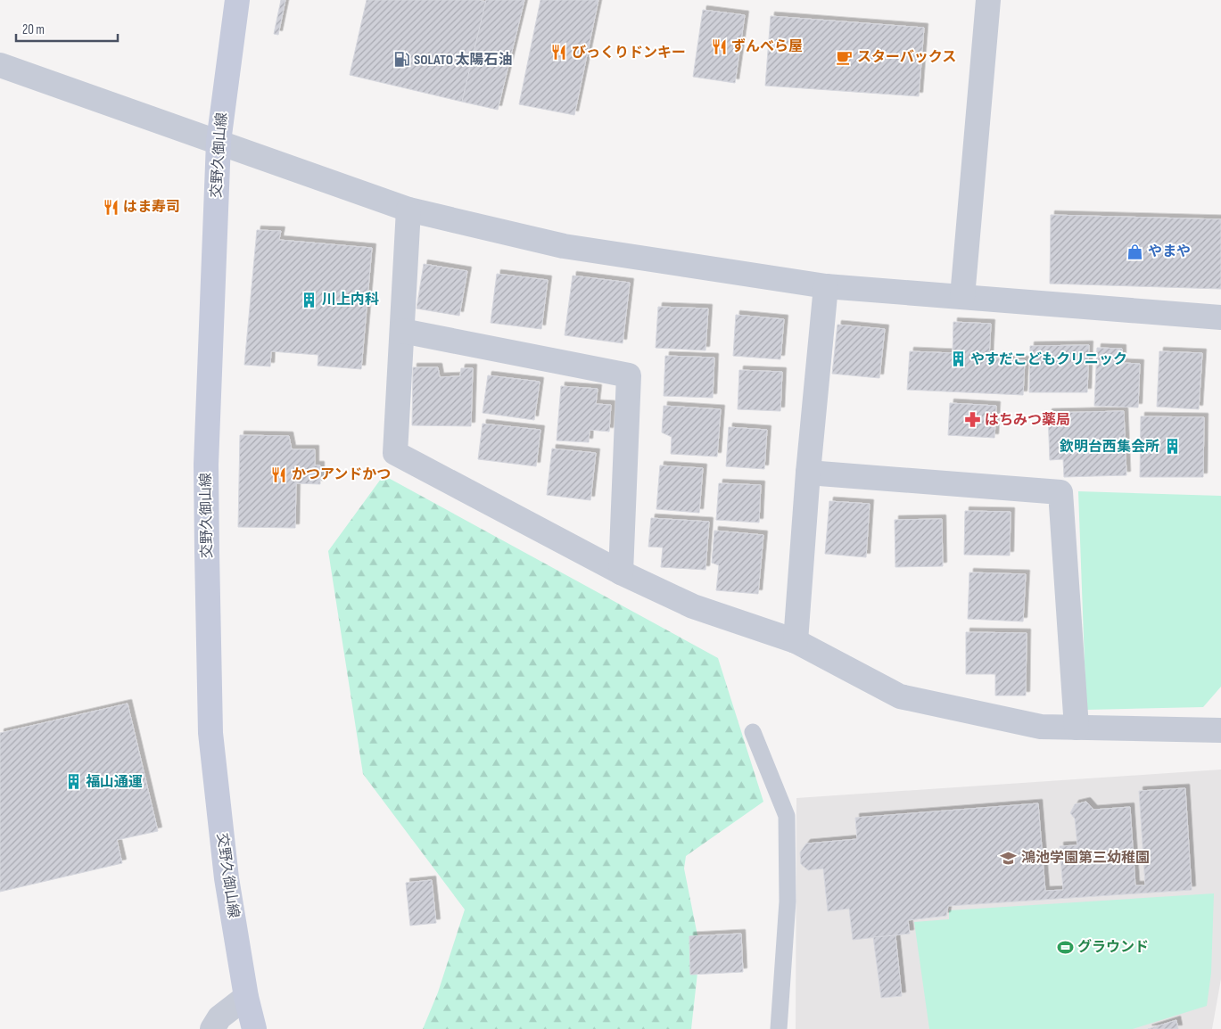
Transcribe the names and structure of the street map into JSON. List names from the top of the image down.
{
  "streets": {
    "main road": ["交野久御山線"]
  },
  "places": {
    "restaurant": [
      "ずんべら屋",
      "びっくりドンキー",
      "はま寿司",
      "かつアンドかつ"
    ],
    "cafe": ["スターバックス"],
    "fuel station": ["SOLATO 太陽石油"],
    "shop": ["やまや"],
    "building": [
      "川上内科",
      "やすだこどもクリニック",
      "欽明台西集会所",
      "福山通運"
    ],
    "pharmacy": ["はちみつ薬局"],
    "school or university": ["鴻池学園第三幼稚園"],
    "sports": ["グラウンド"]
  },
  "scale_bar": "20 m"
}
